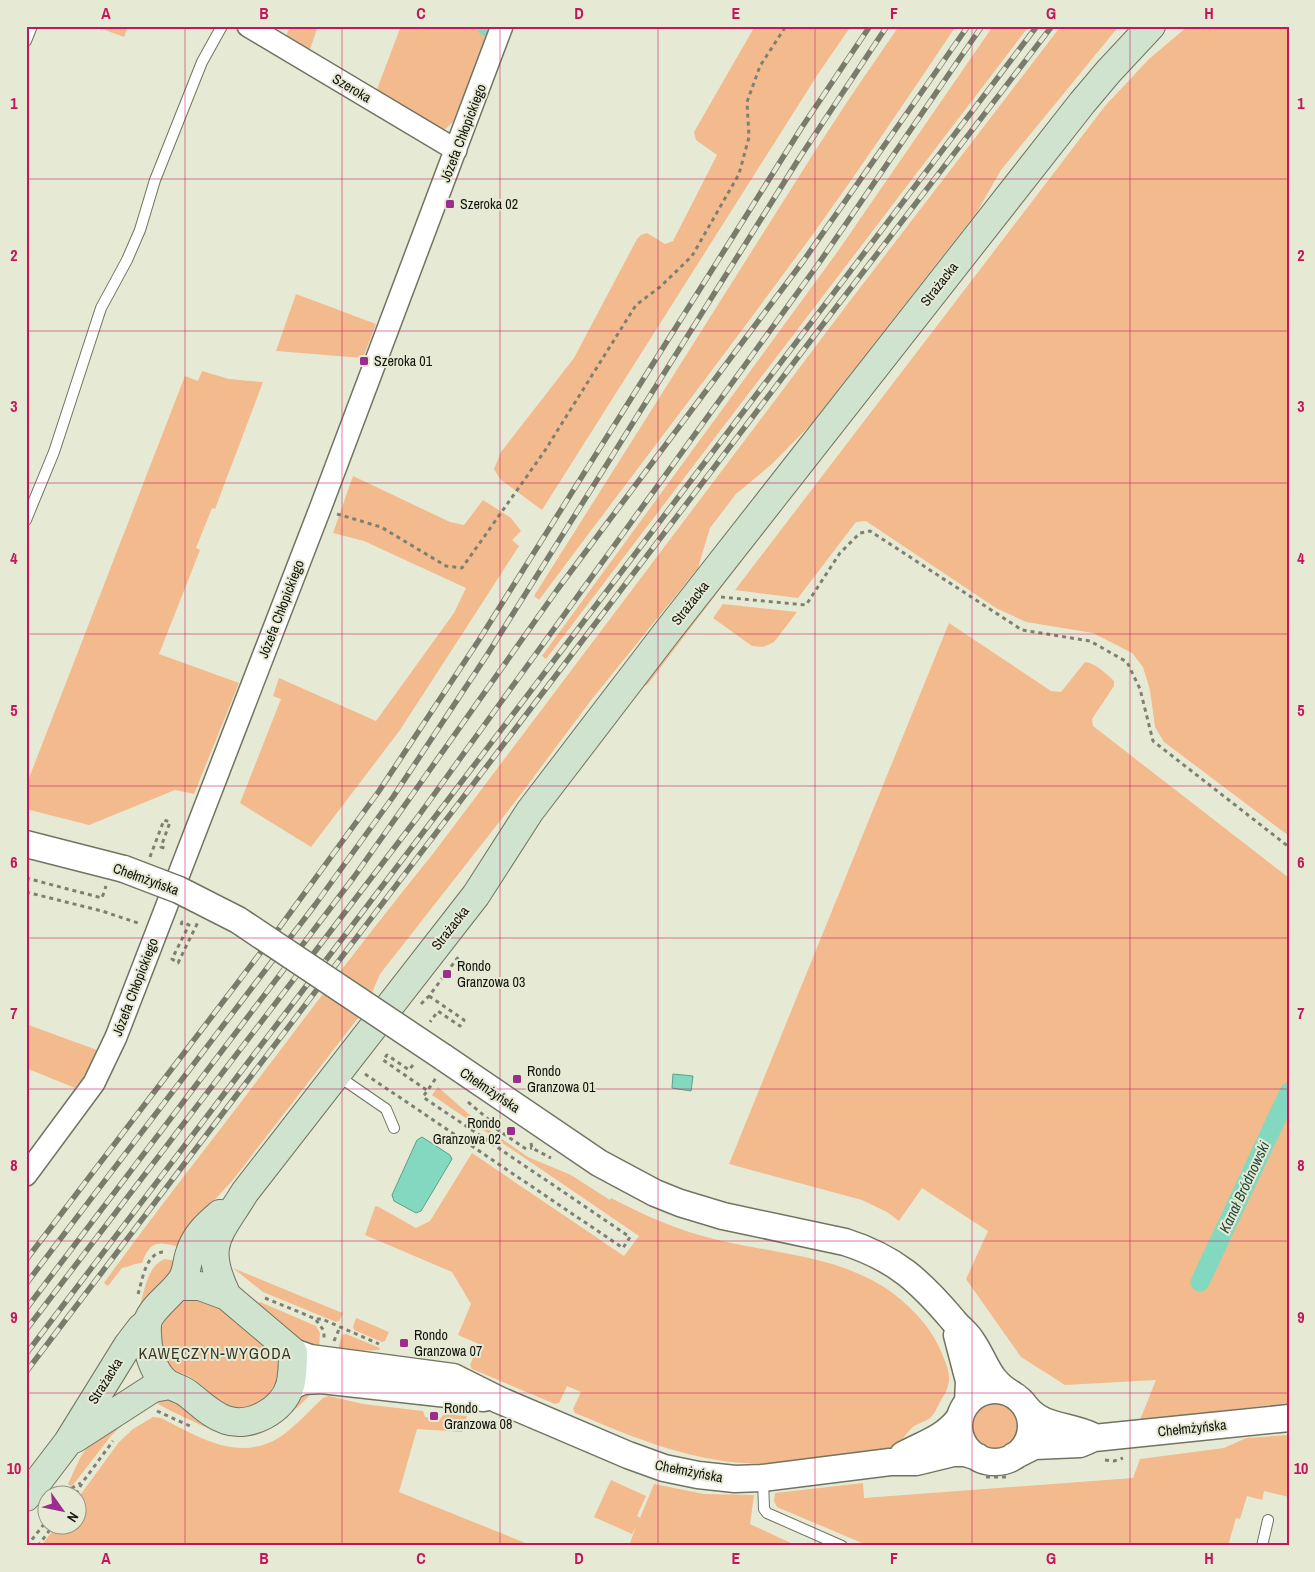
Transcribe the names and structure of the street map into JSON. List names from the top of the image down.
{
  "streets": {
    "main road": ["Strażacka"],
    "street": ["Szeroka", "Józefa Chłopickiego", "Chełmżyńska"]
  },
  "crossings": [
    ["Szeroka", "Józefa Chłopickiego"],
    ["Strażacka", "Chełmżyńska"]
  ],
  "districts": ["KAWĘCZYN-WYGODA"],
  "water": ["Kanał Bródnowski"],
  "places": {
    "transit": [
      "Szeroka 02",
      "Szeroka 01",
      "Rondo Granzowa 03",
      "Rondo Granzowa 01",
      "Rondo Granzowa 02",
      "Rondo Granzowa 07",
      "Rondo Granzowa 08"
    ]
  },
  "north": "bottom right",
  "grid": {
    "columns": [
      "A",
      "B",
      "C",
      "D",
      "E",
      "F",
      "G",
      "H"
    ],
    "rows": [
      "1",
      "2",
      "3",
      "4",
      "5",
      "6",
      "7",
      "8",
      "9",
      "10"
    ]
  }
}
